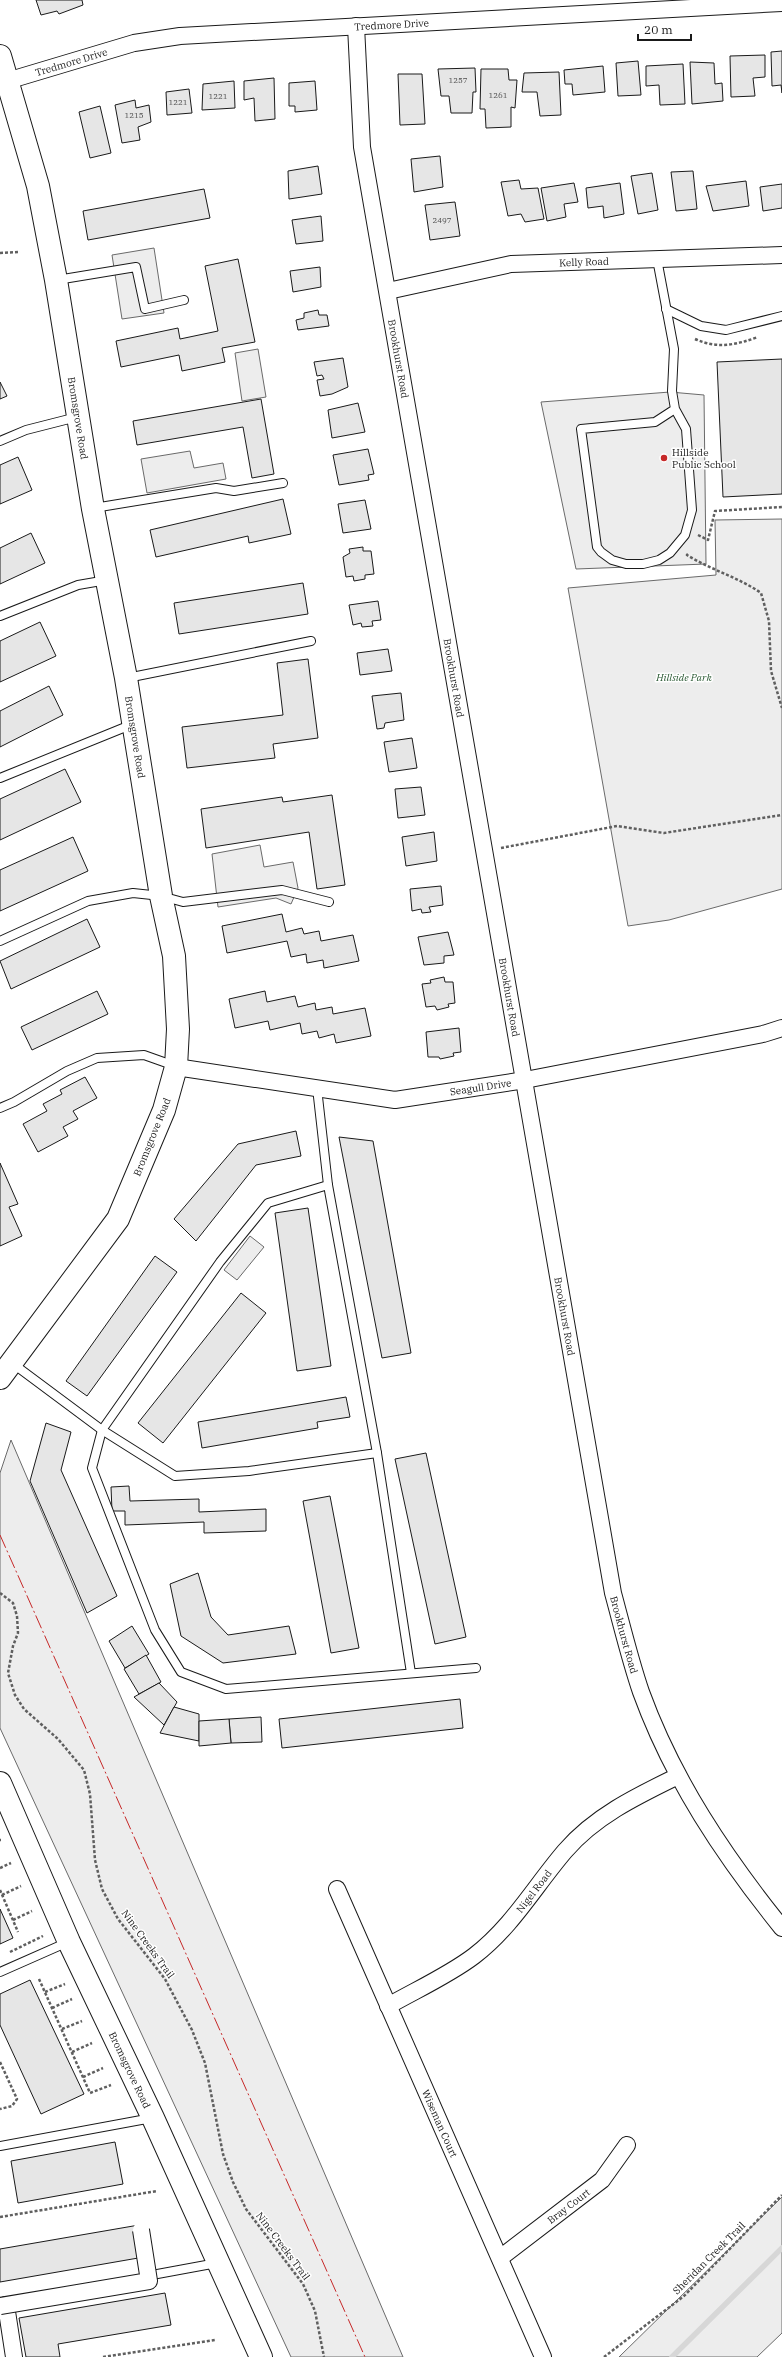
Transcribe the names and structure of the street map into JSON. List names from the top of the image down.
{
  "streets": {
    "street": [
      "Tredmore Drive",
      "Kelly Road",
      "Brookhurst Road",
      "Bromsgrove Road",
      "Seagull Drive",
      "Nigel Road",
      "Wiseman Court",
      "Bray Court"
    ],
    "path": ["Nine Creeks Trail", "Sheridan Creek Trail"]
  },
  "crossings": [
    ["Tredmore Drive", "Brookhurst Road"],
    ["Tredmore Drive", "Bromsgrove Road"],
    ["Kelly Road", "Brookhurst Road"],
    ["Brookhurst Road", "Seagull Drive"],
    ["Brookhurst Road", "Nigel Road"],
    ["Bromsgrove Road", "Seagull Drive"],
    ["Nigel Road", "Wiseman Court"],
    ["Wiseman Court", "Bray Court"]
  ],
  "parks": ["Hillside Park"],
  "places": ["Hillside Public School"],
  "house_numbers": [
    "1257",
    "1261",
    "1221",
    "1221",
    "1215",
    "2497"
  ],
  "scale_bar": "20 m"
}
